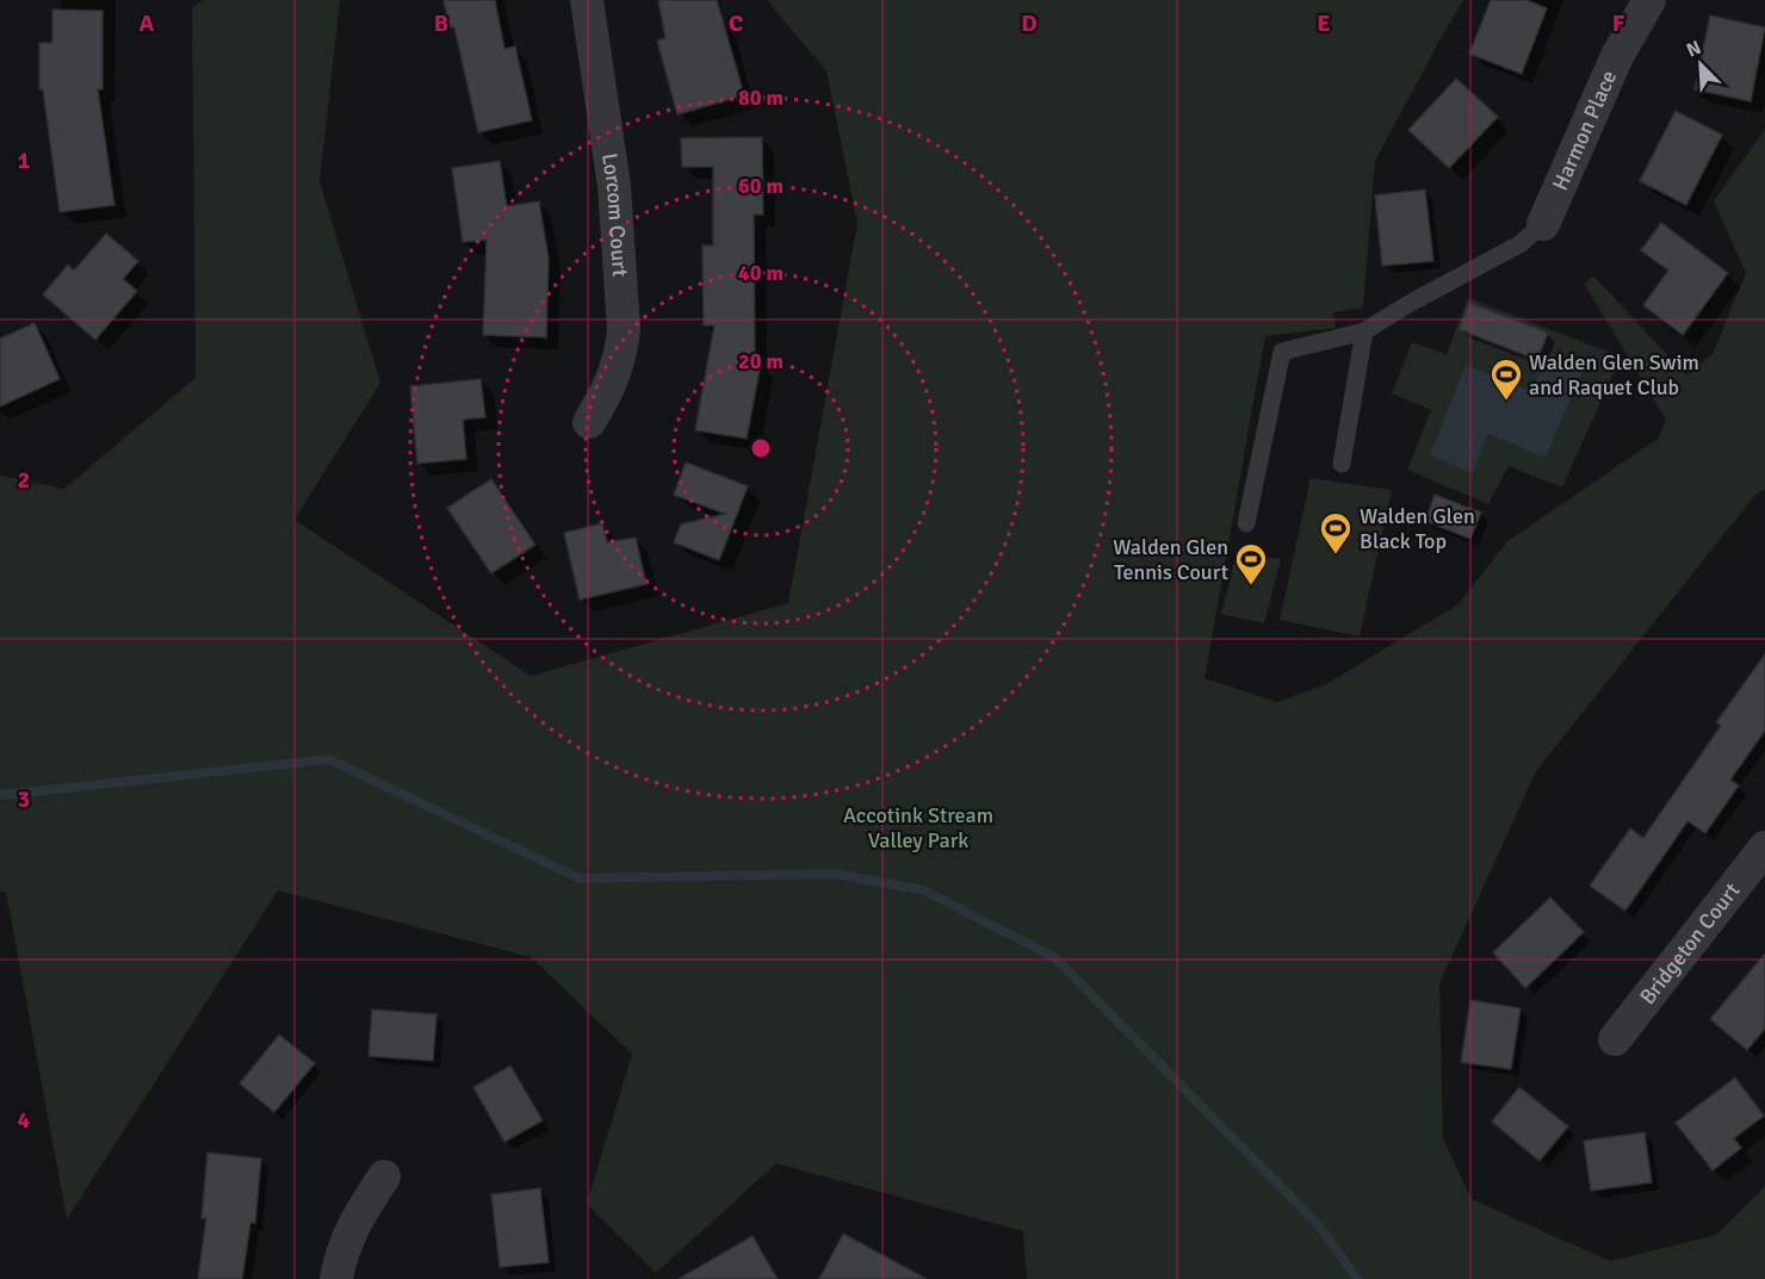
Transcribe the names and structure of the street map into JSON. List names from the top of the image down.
{
  "streets": {
    "street": ["Harmon Place", "Lorcom Court", "Bridgeton Court"]
  },
  "parks": ["Accotink Stream Valley Park"],
  "places": {
    "sports": ["Walden Glen Swim and Raquet Club", "Walden Glen Black Top", "Walden Glen Tennis Court"]
  },
  "north": "top left",
  "grid": {
    "columns": [
      "A",
      "B",
      "C",
      "D",
      "E",
      "F"
    ],
    "rows": [
      "1",
      "2",
      "3",
      "4"
    ]
  },
  "rings": [
    "80 m",
    "60 m",
    "40 m",
    "20 m"
  ]
}
